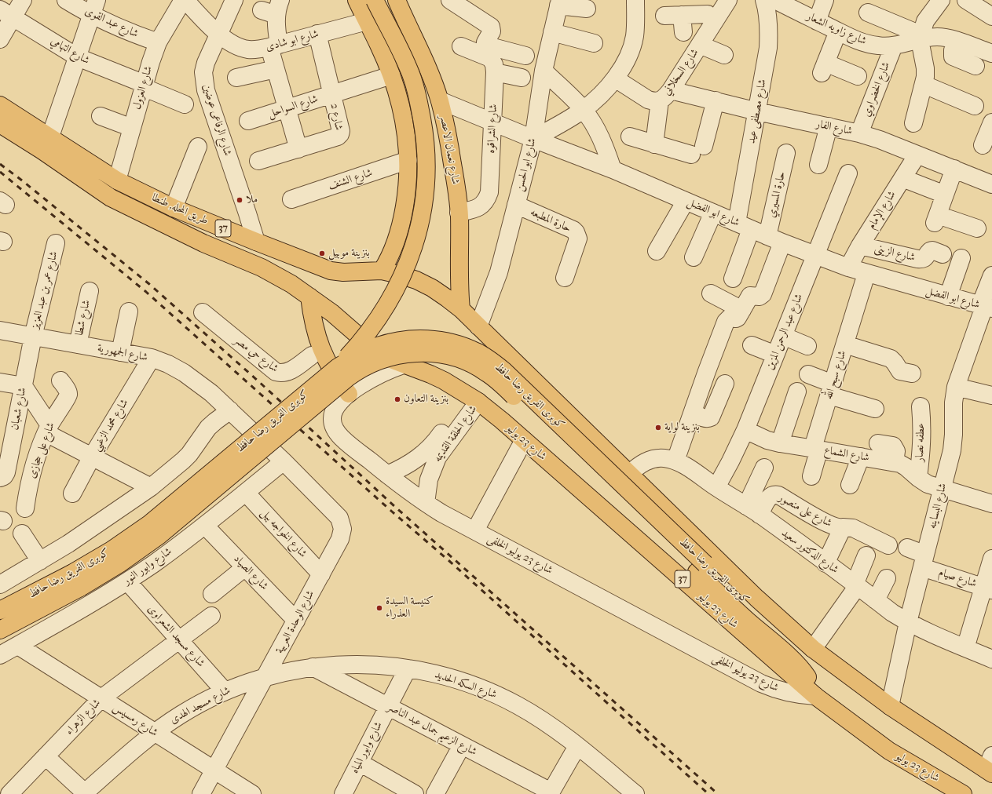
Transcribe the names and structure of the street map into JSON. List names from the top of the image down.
{
  "streets": {
    "main road": [
      "شارع نعمان الاعصر",
      "طريق المحله, طنطا",
      "37",
      "كوبرى الفريق رضا حافظ",
      "شارع 23 يوليو"
    ],
    "street": [
      "شارع عبد القوى",
      "شارع زاويه الشعار",
      "شارع ابو شادى",
      "شارع التهامي",
      "شارع السخلاني",
      "شارع العزول",
      "شارع الخضراوي",
      "شارع السواحل",
      "شارع مصطفى عيد",
      "شارع 2",
      "شارع الرفاعى عوضين",
      "شارع الفار",
      "شارع الشراقوه",
      "شارع ابو الحسن",
      "شارع الشنف",
      "حارة المسيري",
      "شارع الإمام",
      "شارع ابو الفضل",
      "حارة المطبعه",
      "شارع الزينى",
      "شارع عمر بن عبد العزيز",
      "شارع شطا",
      "شارع عبد الرحمن المزين",
      "شارع الجمهورية",
      "شارع حي مصر",
      "شارع سبح الله",
      "شارع شعبان",
      "شارع محمد الزغبي",
      "شارع الحلقة القديمه",
      "عطفه نصار",
      "شارع على حجازى",
      "شارع الشماع",
      "شارع البساينه",
      "شارع على منصور",
      "شارع الخواجه بيل",
      "شارع الدكتور سعيد",
      "شارع 23 يوليو الخلفى",
      "شارع وابور النور",
      "شارع الصياد",
      "شارع صيام",
      "شارع الوحدة العربية",
      "شارع مسجد الشعراوى",
      "شارع السكه الحديد",
      "شارع مسجد الهدى",
      "شارع الزهراء",
      "شارع رمسيس",
      "شارع الزعيم جمال عبد الناصر",
      "شارع وابور المياه"
    ]
  },
  "crossings": [
    ["شارع عبد القوى", "شارع العزول"],
    ["شارع زاويه الشعار", "شارع الخضراوي"],
    ["شارع ابو شادى", "شارع 2"],
    ["شارع ابو شادى", "شارع الرفاعى عوضين"],
    ["شارع التهامي", "شارع العزول"],
    ["شارع السخلاني", "شارع الفار"],
    ["شارع العزول", "طريق المحله, طنطا"],
    ["شارع الخضراوي", "شارع الفار"],
    ["شارع السواحل", "شارع 2"],
    ["شارع مصطفى عيد", "شارع الفار"],
    ["شارع مصطفى عيد", "شارع ابو الفضل"],
    ["شارع الرفاعى عوضين", "طريق المحله, طنطا"],
    ["شارع الفار", "شارع الإمام"],
    ["شارع الشراقوه", "شارع نعمان الاعصر"],
    ["شارع الشراقوه", "شارع ابو الفضل"],
    ["شارع نعمان الاعصر", "طريق المحله, طنطا"],
    ["شارع نعمان الاعصر", "شارع ابو الفضل"],
    ["شارع نعمان الاعصر", "37"],
    ["شارع ابو الحسن", "شارع ابو الفضل"],
    ["شارع ابو الحسن", "حارة المطبعه"],
    ["شارع ابو الحسن", "37"],
    ["حارة المسيري", "شارع ابو الفضل"],
    ["طريق المحله, طنطا", "37"],
    ["طريق المحله, طنطا", "شارع 23 يوليو"],
    ["طريق المحله, طنطا", "شارع 23 يوليو الخلفى"],
    ["شارع الإمام", "شارع ابو الفضل"],
    ["شارع الإمام", "شارع الزينى"],
    ["شارع ابو الفضل", "شارع عبد الرحمن المزين"],
    ["شارع ابو الفضل", "شارع سبح الله"],
    ["شارع ابو الفضل", "شارع البساينه"],
    ["37", "كوبرى الفريق رضا حافظ"],
    ["37", "شارع البساينه"],
    ["37", "شارع الدكتور سعيد"],
    ["شارع عمر بن عبد العزيز", "شارع الجمهورية"],
    ["شارع عمر بن عبد العزيز", "شارع شعبان"],
    ["شارع شطا", "شارع الجمهورية"],
    ["شارع عبد الرحمن المزين", "شارع الشماع"],
    ["شارع عبد الرحمن المزين", "شارع الدكتور سعيد"],
    ["شارع الجمهورية", "شارع شعبان"],
    ["شارع الجمهورية", "شارع محمد الزغبي"],
    ["شارع الجمهورية", "شارع وابور النور"],
    ["شارع الجمهورية", "شارع الوحدة العربية"],
    ["شارع سبح الله", "شارع الشماع"],
    ["كوبرى الفريق رضا حافظ", "شارع 23 يوليو"],
    ["كوبرى الفريق رضا حافظ", "شارع 23 يوليو الخلفى"],
    ["شارع الحلقة القديمه", "شارع 23 يوليو"],
    ["شارع الحلقة القديمه", "شارع 23 يوليو الخلفى"],
    ["شارع 23 يوليو", "شارع 23 يوليو الخلفى"],
    ["عطفه نصار", "شارع الشماع"],
    ["شارع الشماع", "شارع البساينه"],
    ["شارع البساينه", "شارع الدكتور سعيد"],
    ["شارع البساينه", "شارع صيام"],
    ["شارع على منصور", "شارع الدكتور سعيد"],
    ["شارع الخواجه بيل", "شارع وابور النور"],
    ["شارع الخواجه بيل", "شارع الوحدة العربية"],
    ["شارع وابور النور", "شارع الصياد"],
    ["شارع وابور النور", "شارع الوحدة العربية"],
    ["شارع وابور النور", "شارع مسجد الشعراوى"],
    ["شارع وابور النور", "شارع رمسيس"],
    ["شارع الصياد", "شارع الوحدة العربية"],
    ["شارع الوحدة العربية", "شارع السكه الحديد"],
    ["شارع الوحدة العربية", "شارع مسجد الهدى"],
    ["شارع الوحدة العربية", "شارع رمسيس"],
    ["شارع مسجد الشعراوى", "شارع مسجد الهدى"],
    ["شارع مسجد الشعراوى", "شارع الزهراء"],
    ["شارع السكه الحديد", "شارع مسجد الهدى"],
    ["شارع السكه الحديد", "شارع الزعيم جمال عبد الناصر"],
    ["شارع السكه الحديد", "شارع وابور المياه"],
    ["شارع مسجد الهدى", "شارع رمسيس"],
    ["شارع الزهراء", "شارع رمسيس"],
    ["شارع الزعيم جمال عبد الناصر", "شارع وابور المياه"]
  ],
  "places": [
    "ملا",
    "بنزينة موبيل",
    "بنزينة التعاون",
    "بنزينة لواية",
    "كنيسة السيدة العذراء"
  ]
}
